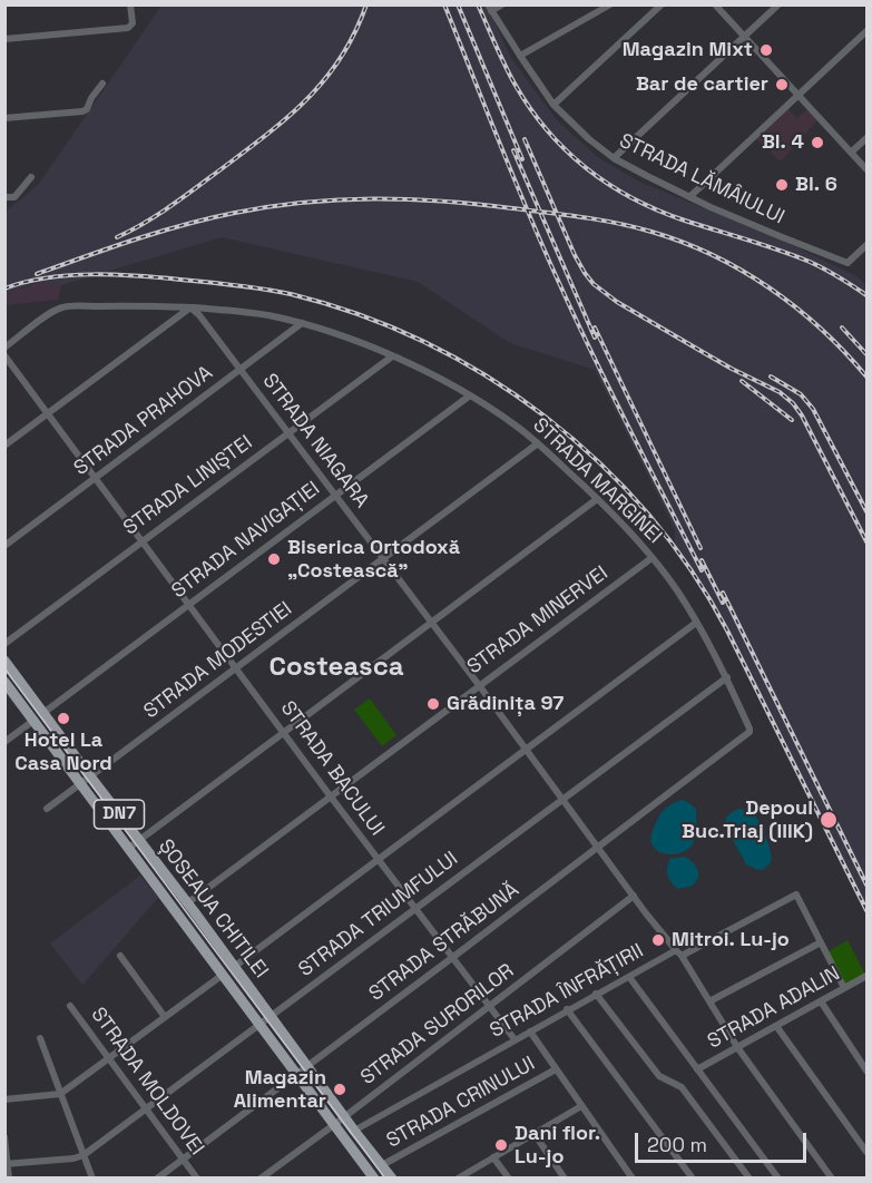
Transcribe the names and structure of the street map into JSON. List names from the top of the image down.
{
  "streets": {
    "main road": ["DN7", "ȘOSEAUA CHITILEI"],
    "street": [
      "STRADA LĂMÂIULUI",
      "STRADA PRAHOVA",
      "STRADA NIAGARA",
      "STRADA MARGINEI",
      "STRADA LINIȘTEI",
      "STRADA NAVIGAȚIEI",
      "STRADA MINERVEI",
      "STRADA MODESTIEI",
      "STRADA BACULUI",
      "STRADA TRIUMFULUI",
      "STRADA STRĂBUNĂ",
      "STRADA ÎNFRĂȚIRII",
      "STRADA ADALIN",
      "STRADA SURORILOR",
      "STRADA MOLDOVEI",
      "STRADA CRINULUI"
    ]
  },
  "crossings": [
    ["STRADA PRAHOVA", "STRADA NIAGARA"],
    ["STRADA PRAHOVA", "STRADA MARGINEI"],
    ["STRADA PRAHOVA", "STRADA BACULUI"],
    ["STRADA NIAGARA", "STRADA MARGINEI"],
    ["STRADA NIAGARA", "STRADA LINIȘTEI"],
    ["STRADA NIAGARA", "STRADA NAVIGAȚIEI"],
    ["STRADA NIAGARA", "STRADA MINERVEI"],
    ["STRADA NIAGARA", "STRADA MODESTIEI"],
    ["STRADA NIAGARA", "STRADA TRIUMFULUI"],
    ["STRADA NIAGARA", "STRADA STRĂBUNĂ"],
    ["STRADA NIAGARA", "STRADA ÎNFRĂȚIRII"],
    ["STRADA NIAGARA", "STRADA ADALIN"],
    ["STRADA NIAGARA", "STRADA SURORILOR"],
    ["STRADA MARGINEI", "STRADA LINIȘTEI"],
    ["STRADA MARGINEI", "STRADA NAVIGAȚIEI"],
    ["STRADA MARGINEI", "STRADA MINERVEI"],
    ["STRADA MARGINEI", "STRADA MODESTIEI"],
    ["STRADA MARGINEI", "STRADA TRIUMFULUI"],
    ["STRADA MARGINEI", "STRADA STRĂBUNĂ"],
    ["STRADA LINIȘTEI", "STRADA BACULUI"],
    ["STRADA NAVIGAȚIEI", "STRADA BACULUI"],
    ["STRADA NAVIGAȚIEI", "ȘOSEAUA CHITILEI"],
    ["STRADA MINERVEI", "STRADA BACULUI"],
    ["STRADA MINERVEI", "ȘOSEAUA CHITILEI"],
    ["STRADA MODESTIEI", "STRADA BACULUI"],
    ["STRADA MODESTIEI", "ȘOSEAUA CHITILEI"],
    ["STRADA BACULUI", "STRADA TRIUMFULUI"],
    ["STRADA BACULUI", "STRADA STRĂBUNĂ"],
    ["STRADA BACULUI", "STRADA ÎNFRĂȚIRII"],
    ["STRADA BACULUI", "STRADA SURORILOR"],
    ["ȘOSEAUA CHITILEI", "STRADA TRIUMFULUI"],
    ["ȘOSEAUA CHITILEI", "STRADA STRĂBUNĂ"],
    ["ȘOSEAUA CHITILEI", "STRADA ÎNFRĂȚIRII"],
    ["ȘOSEAUA CHITILEI", "STRADA SURORILOR"],
    ["ȘOSEAUA CHITILEI", "STRADA CRINULUI"],
    ["STRADA TRIUMFULUI", "STRADA MOLDOVEI"],
    ["STRADA STRĂBUNĂ", "STRADA MOLDOVEI"]
  ],
  "districts": ["Costeasca"],
  "places": [
    "Magazin Mixt",
    "Bar de cartier",
    "Bl. 4",
    "Bl. 6",
    "Biserica Ortodoxă „Costească”",
    "Grădinița 97",
    "Hotel La Casa Nord",
    "Depoul Buc.Triaj (IIIK)",
    "Mitroi. Lu-jo",
    "Magazin Alimentar",
    "Dani flor. Lu-jo"
  ],
  "scale_bar": "200 m"
}
